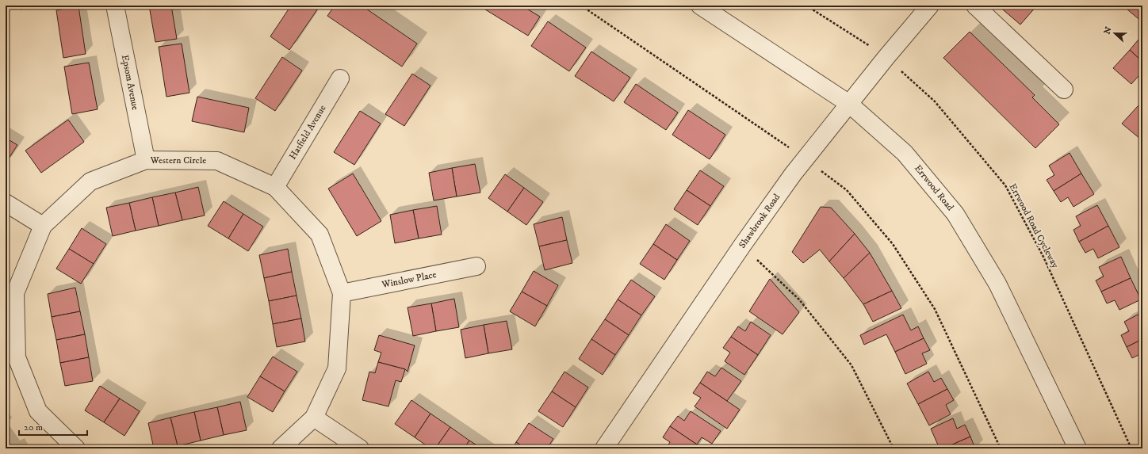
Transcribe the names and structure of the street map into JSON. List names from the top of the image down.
{
  "streets": {
    "street": [
      "Epsom Avenue",
      "Hatfield Avenue",
      "Western Circle",
      "Errwood Road",
      "Shawbrook Road",
      "Winslow Place"
    ],
    "path": ["Errwood Road Cycleway"]
  },
  "crossings": [
    ["Epsom Avenue", "Western Circle"],
    ["Hatfield Avenue", "Western Circle"],
    ["Western Circle", "Winslow Place"],
    ["Errwood Road", "Shawbrook Road"],
    ["Shawbrook Road", "Errwood Road Cycleway"]
  ],
  "scale_bar": "20 m",
  "north": "left"
}
